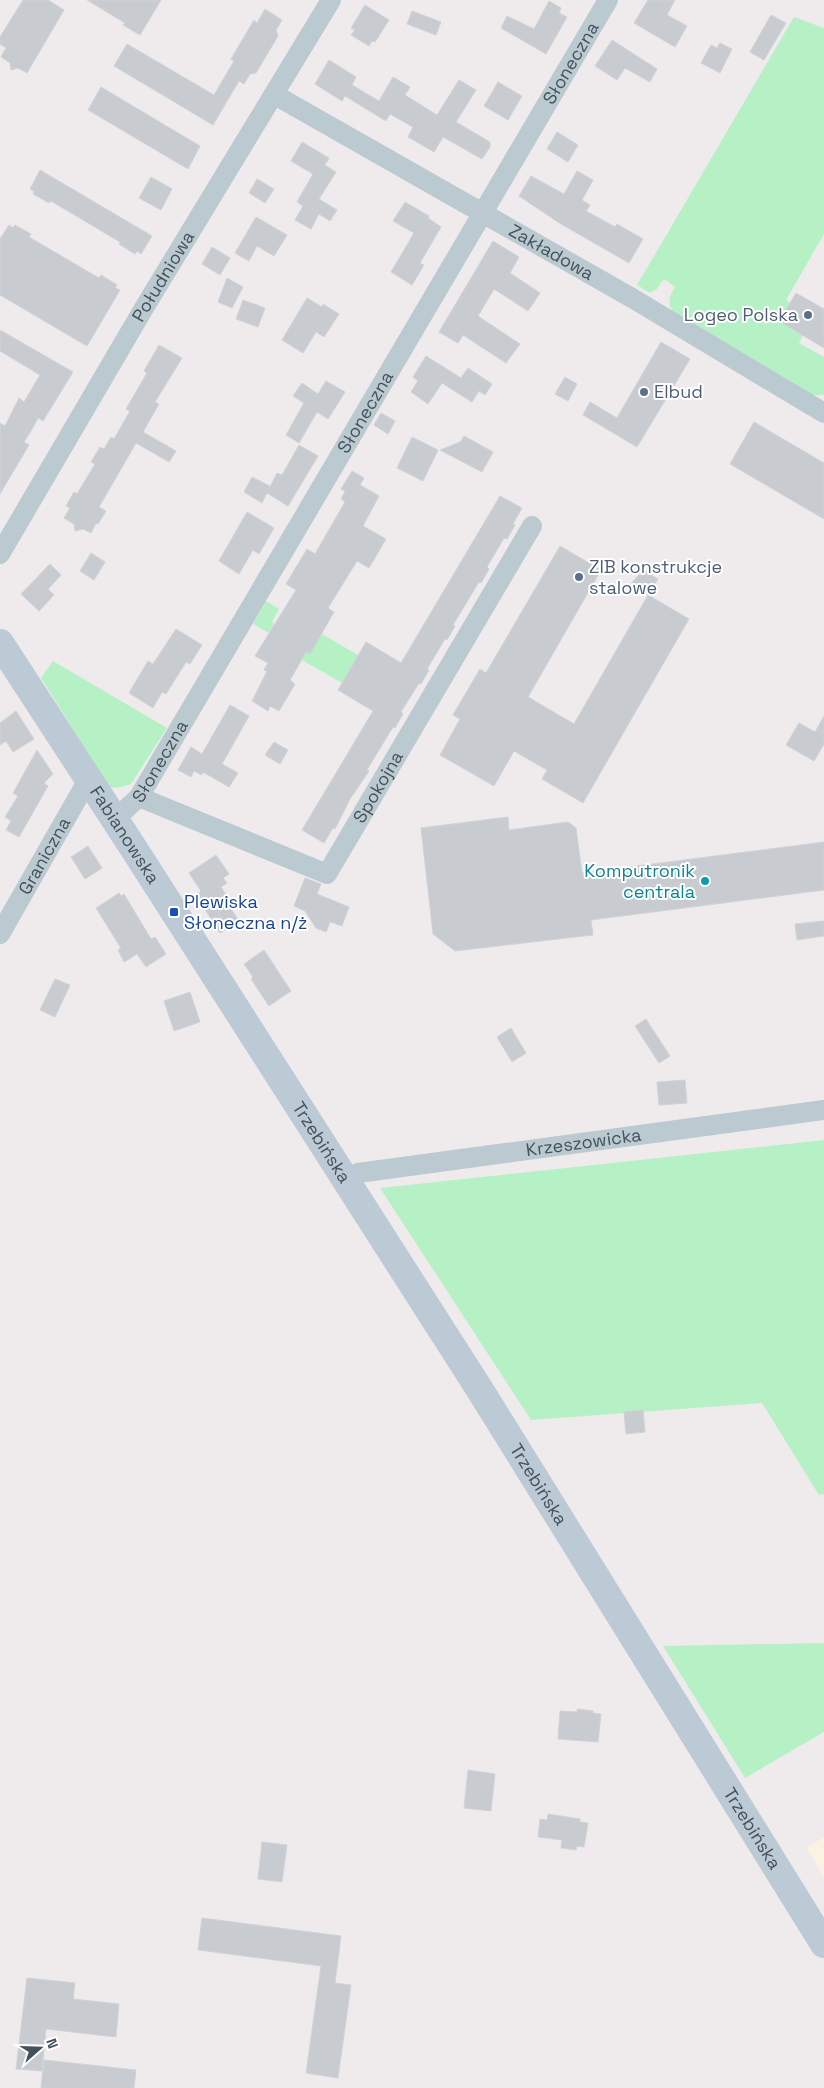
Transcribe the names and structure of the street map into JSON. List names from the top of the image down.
{
  "streets": {
    "street": [
      "Słoneczna",
      "Zakładowa",
      "Południowa",
      "Spokojna",
      "Fabianowska",
      "Graniczna",
      "Trzebińska",
      "Krzeszowicka"
    ]
  },
  "crossings": [
    ["Słoneczna", "Zakładowa"],
    ["Słoneczna", "Spokojna"],
    ["Słoneczna", "Fabianowska"],
    ["Zakładowa", "Południowa"],
    ["Fabianowska", "Graniczna"],
    ["Fabianowska", "Trzebińska"],
    ["Trzebińska", "Krzeszowicka"]
  ],
  "places": {
    "other": [
      "Logeo Polska",
      "Elbud",
      "ZIB konstrukcje stalowe",
      "Komputronik centrala"
    ],
    "transit": ["Plewiska Słoneczna n/ż"]
  },
  "north": "right"
}
